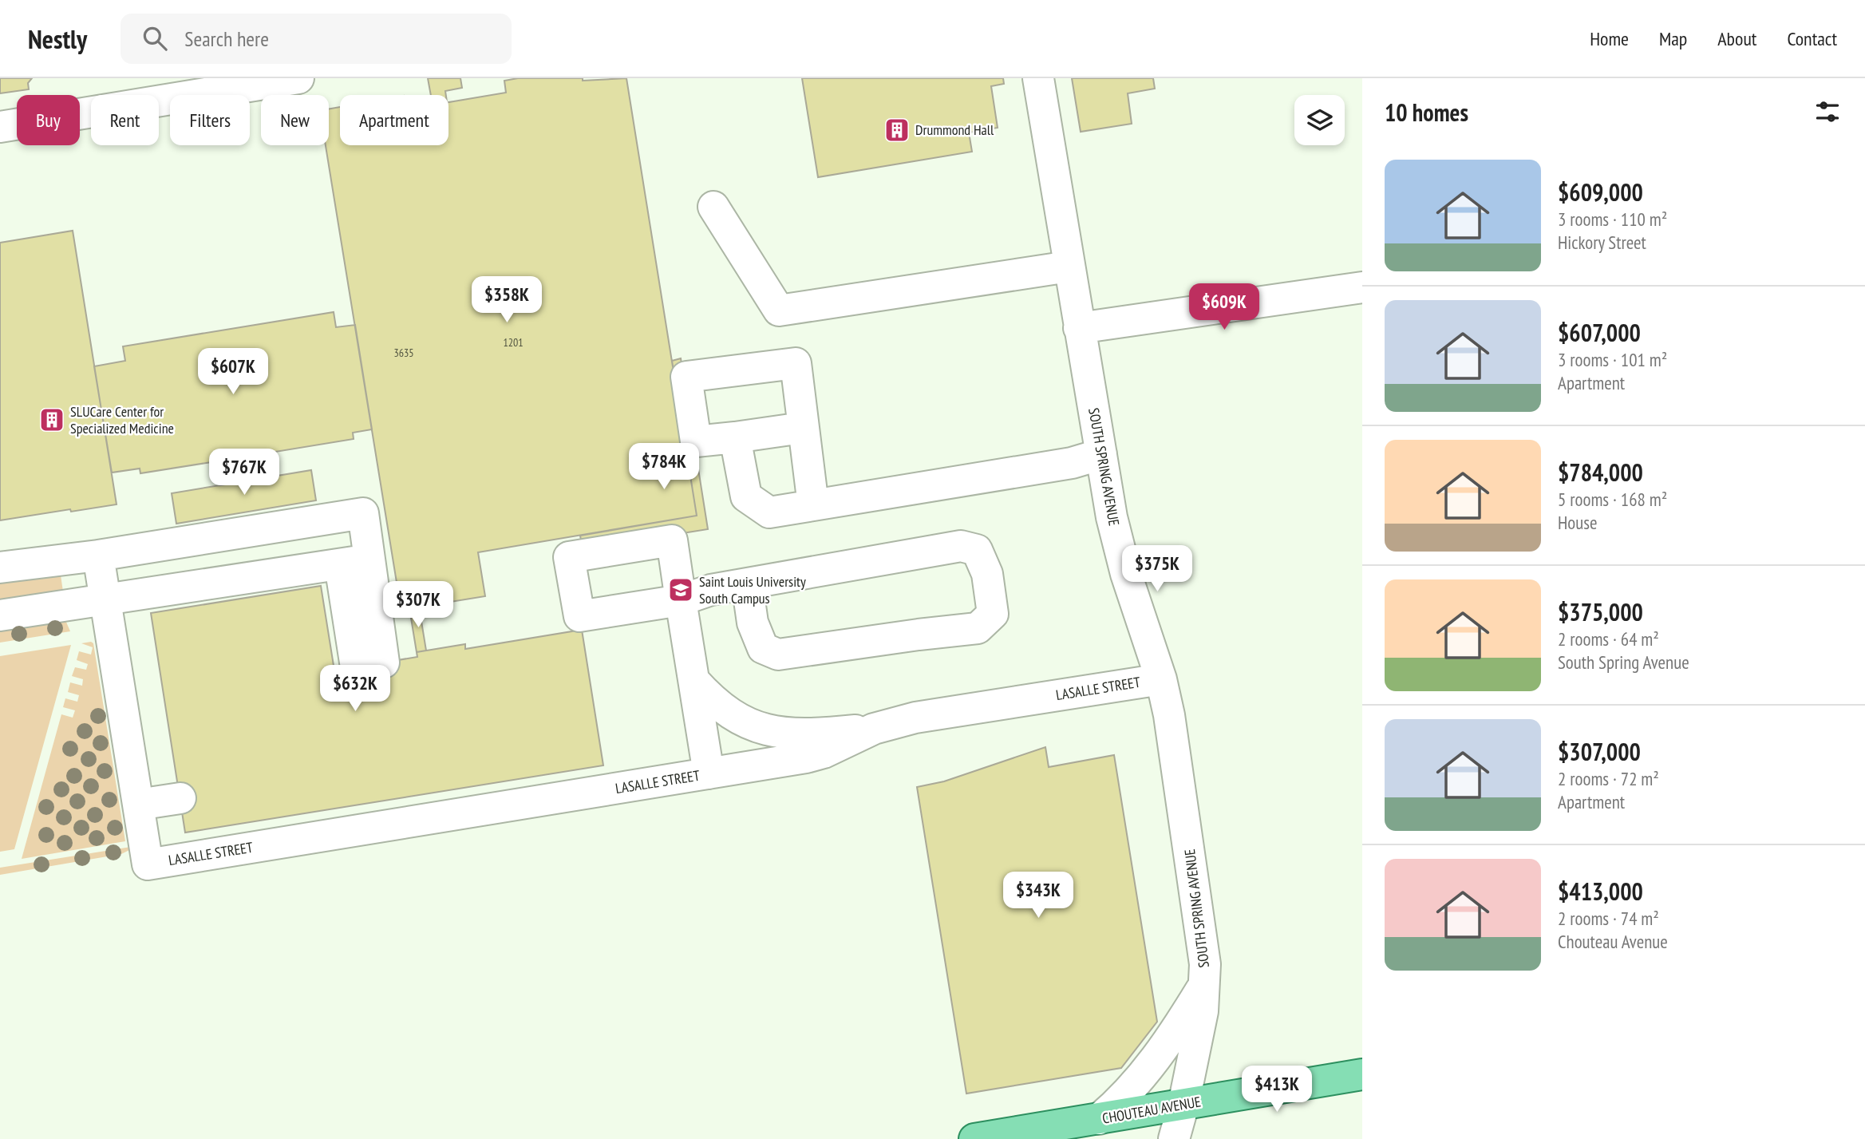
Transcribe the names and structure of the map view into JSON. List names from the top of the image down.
{
  "streets": {
    "main road": ["CHOUTEAU AVENUE"],
    "street": ["SOUTH SPRING AVENUE", "LASALLE STREET"]
  },
  "crossings": [
    ["SOUTH SPRING AVENUE", "LASALLE STREET"],
    ["SOUTH SPRING AVENUE", "CHOUTEAU AVENUE"]
  ],
  "places": {
    "building": ["Drummond Hall", "SLUCare Center for Specialized Medicine"],
    "school or university": ["Saint Louis University South Campus"]
  },
  "house_numbers": ["1201", "3635"],
  "page": {
    "header": "Nestly",
    "search": "Search here",
    "nav": [
      "Home",
      "Map",
      "About",
      "Contact"
    ],
    "heading": "10 homes",
    "chip": [
      "Buy",
      "Rent",
      "Filters",
      "New",
      "Apartment"
    ],
    "list": [
      {
        "name": "$609,000",
        "note": "3 rooms · 110 m² · Hickory Street"
      },
      {
        "name": "$607,000",
        "note": "3 rooms · 101 m² · Apartment"
      },
      {
        "name": "$784,000",
        "note": "5 rooms · 168 m² · House"
      },
      {
        "name": "$375,000",
        "note": "2 rooms · 64 m² · South Spring Avenue"
      },
      {
        "name": "$307,000",
        "note": "2 rooms · 72 m² · Apartment"
      },
      {
        "name": "$413,000",
        "note": "2 rooms · 74 m² · Chouteau Avenue"
      }
    ],
    "price": [
      "$358K",
      "$609K",
      "$607K",
      "$784K",
      "$767K",
      "$375K",
      "$307K",
      "$632K",
      "$343K",
      "$413K"
    ]
  }
}
